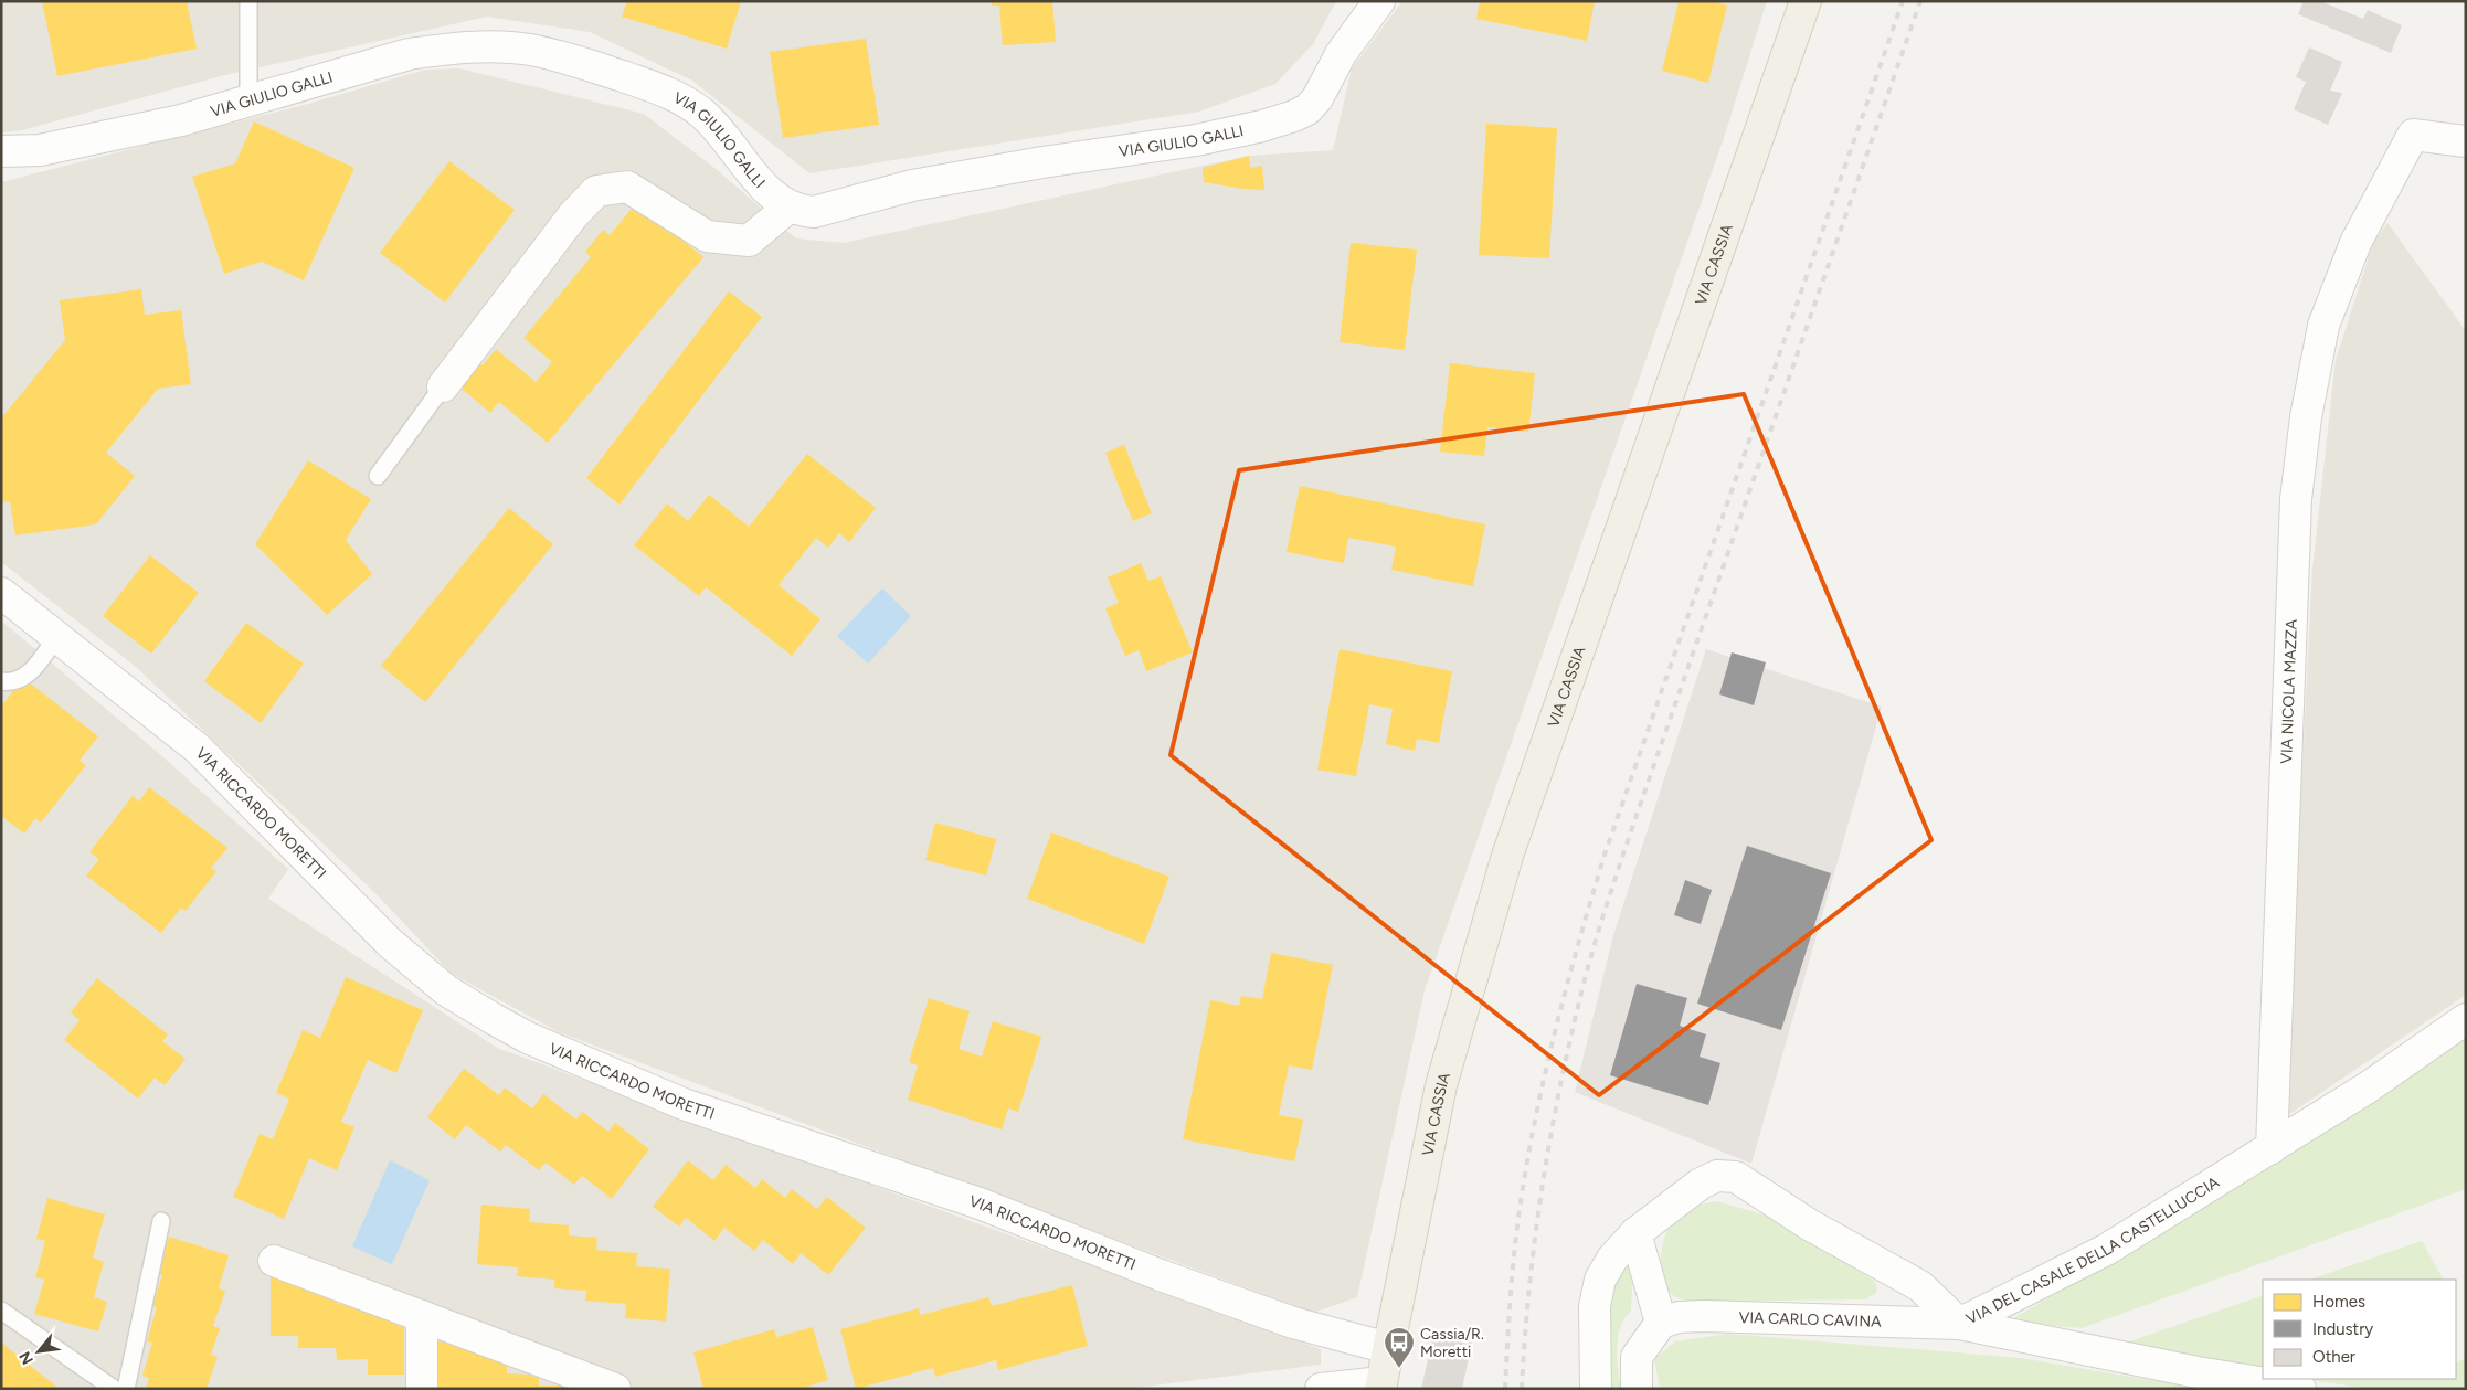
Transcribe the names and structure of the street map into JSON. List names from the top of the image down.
{
  "streets": {
    "main road": ["VIA CASSIA"],
    "street": [
      "VIA GIULIO GALLI",
      "VIA NICOLA MAZZA",
      "VIA RICCARDO MORETTI",
      "VIA DEL CASALE DELLA CASTELLUCCIA",
      "VIA CARLO CAVINA"
    ]
  },
  "crossings": [
    ["VIA CASSIA", "VIA RICCARDO MORETTI"],
    ["VIA NICOLA MAZZA", "VIA DEL CASALE DELLA CASTELLUCCIA"],
    ["VIA DEL CASALE DELLA CASTELLUCCIA", "VIA CARLO CAVINA"]
  ],
  "places": {
    "bus stop": ["Cassia/R. Moretti"]
  },
  "legend": ["Homes", "Industry", "Other"],
  "north": "bottom left"
}
